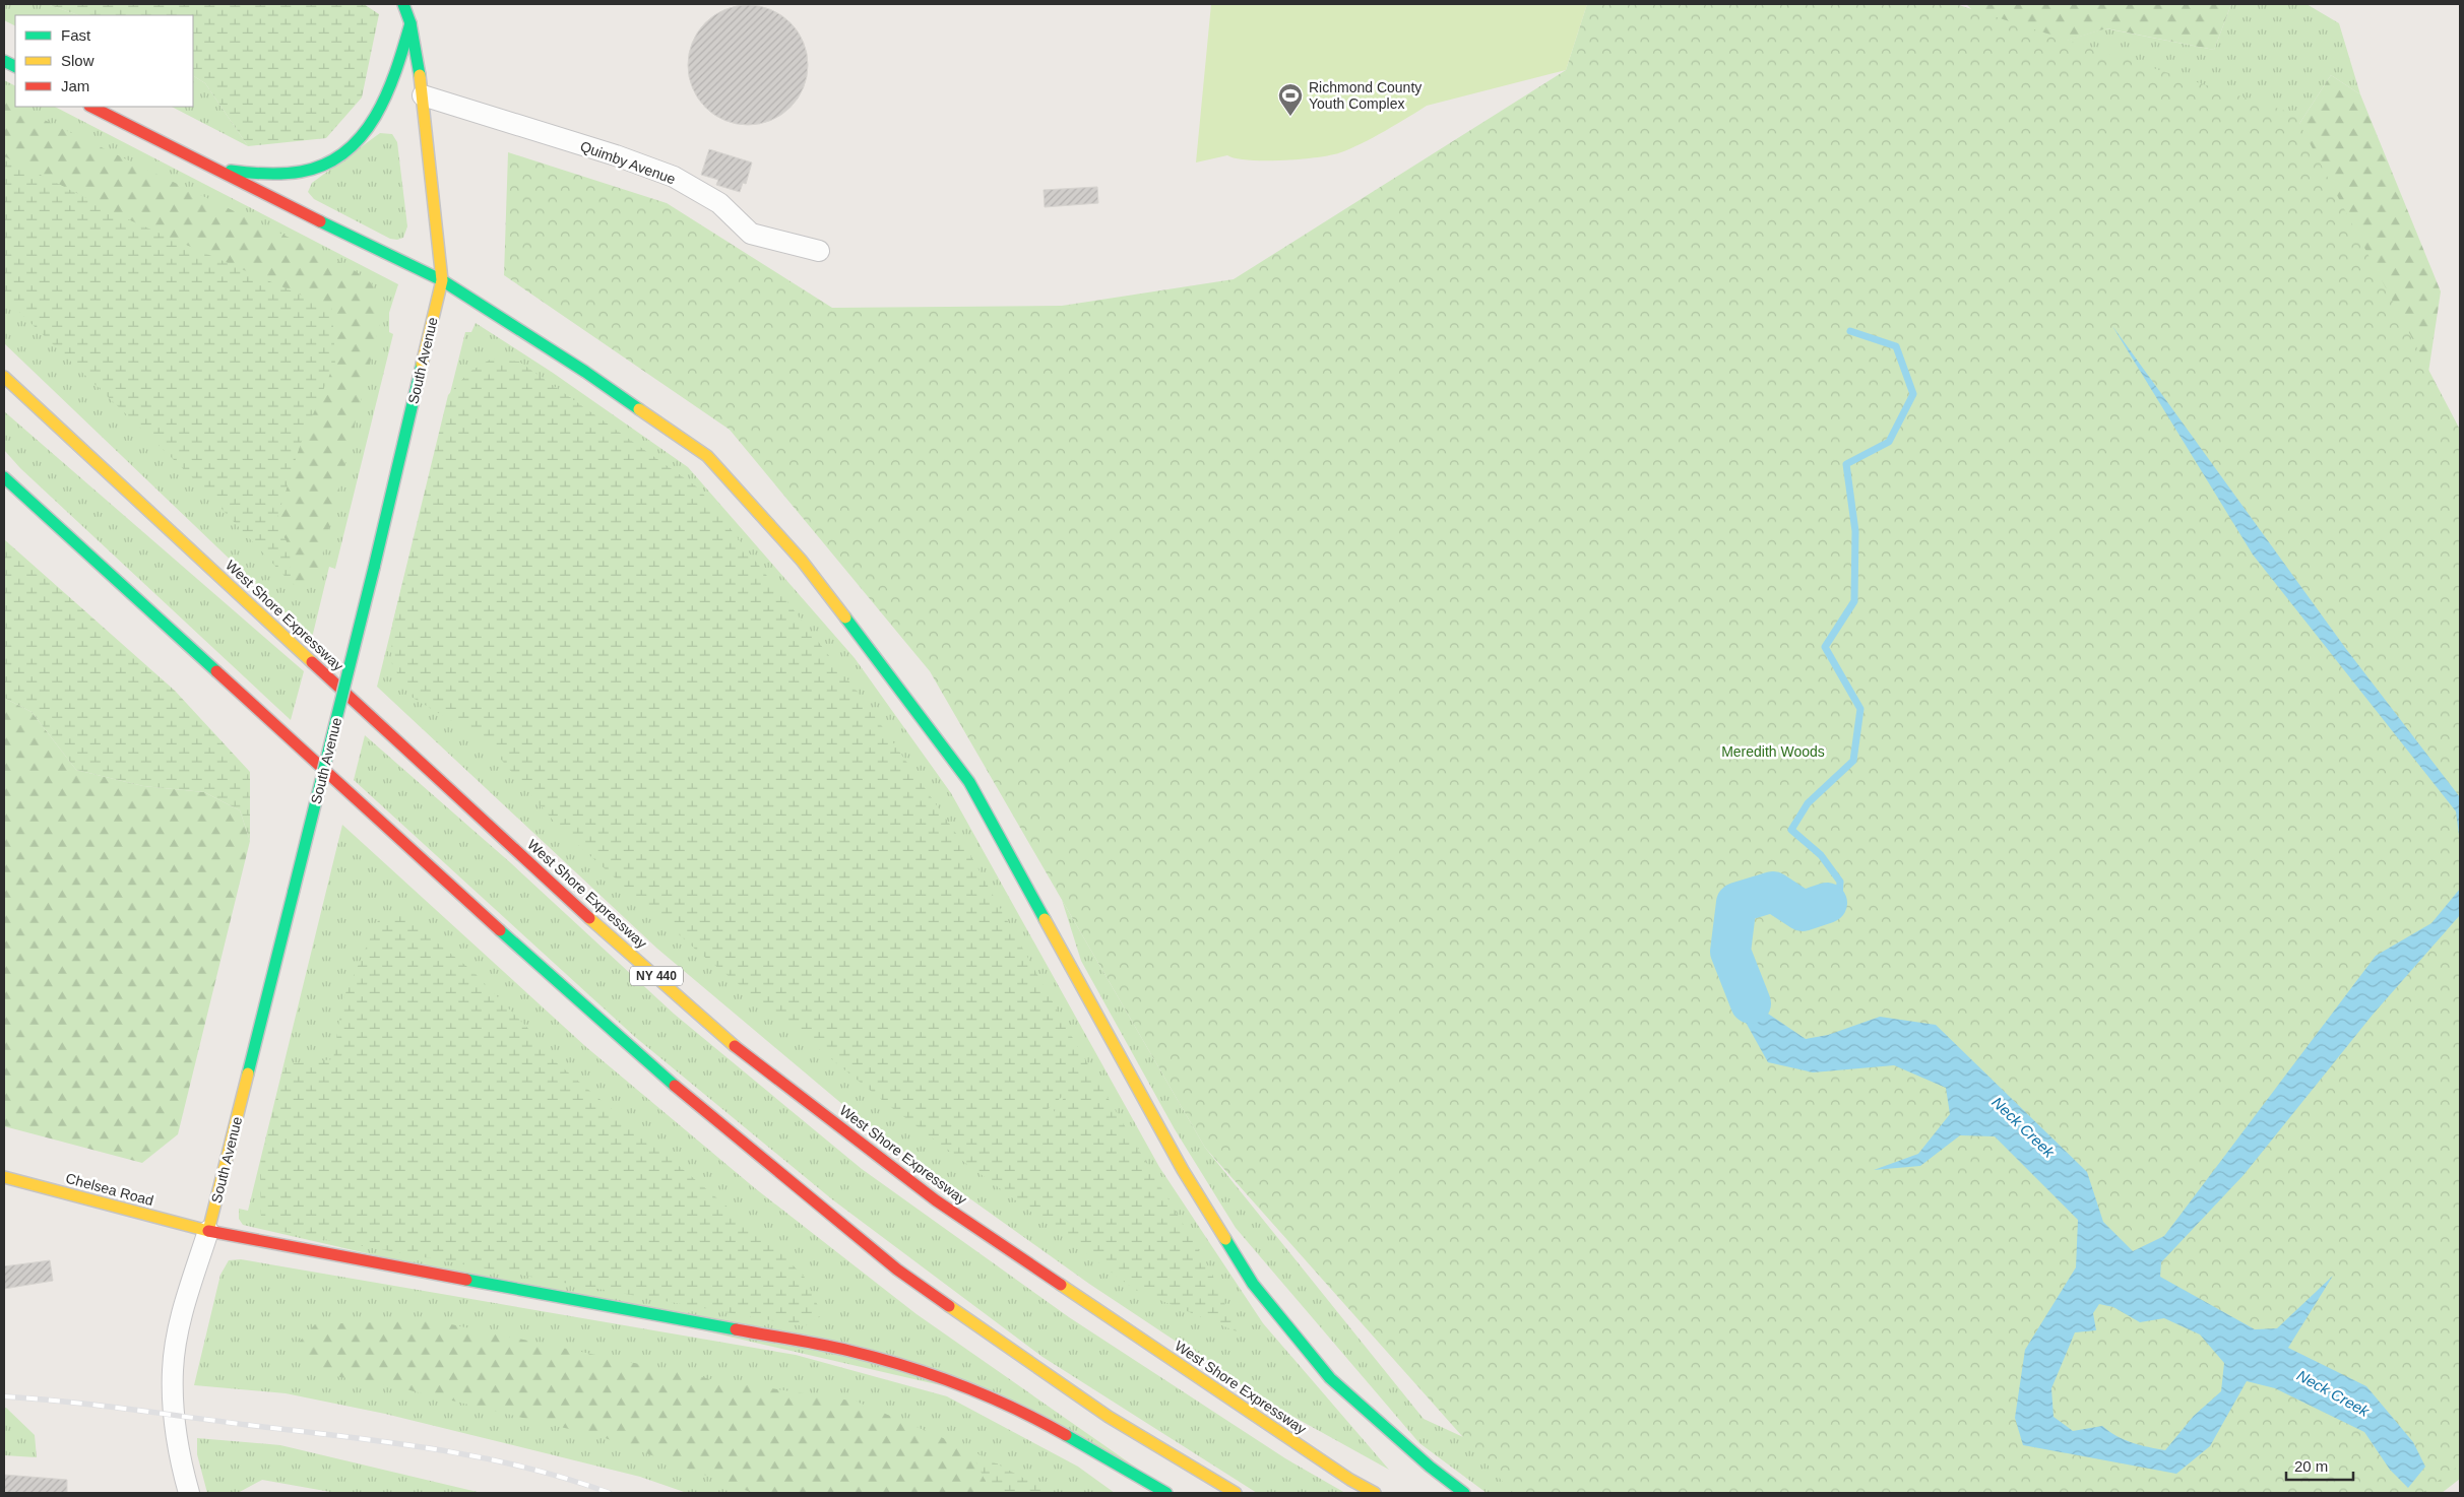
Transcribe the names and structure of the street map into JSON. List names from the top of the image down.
{
  "streets": {
    "main road": [
      "South Avenue",
      "West Shore Expressway",
      "NY 440",
      "Chelsea Road"
    ],
    "street": ["Quimby Avenue"]
  },
  "crossings": [
    ["Quimby Avenue", "South Avenue"],
    ["South Avenue", "Chelsea Road"]
  ],
  "water": ["Neck Creek"],
  "parks": ["Meredith Woods"],
  "places": {
    "sports": ["Richmond County Youth Complex"]
  },
  "legend": ["Fast", "Slow", "Jam"],
  "scale_bar": "20 m"
}
